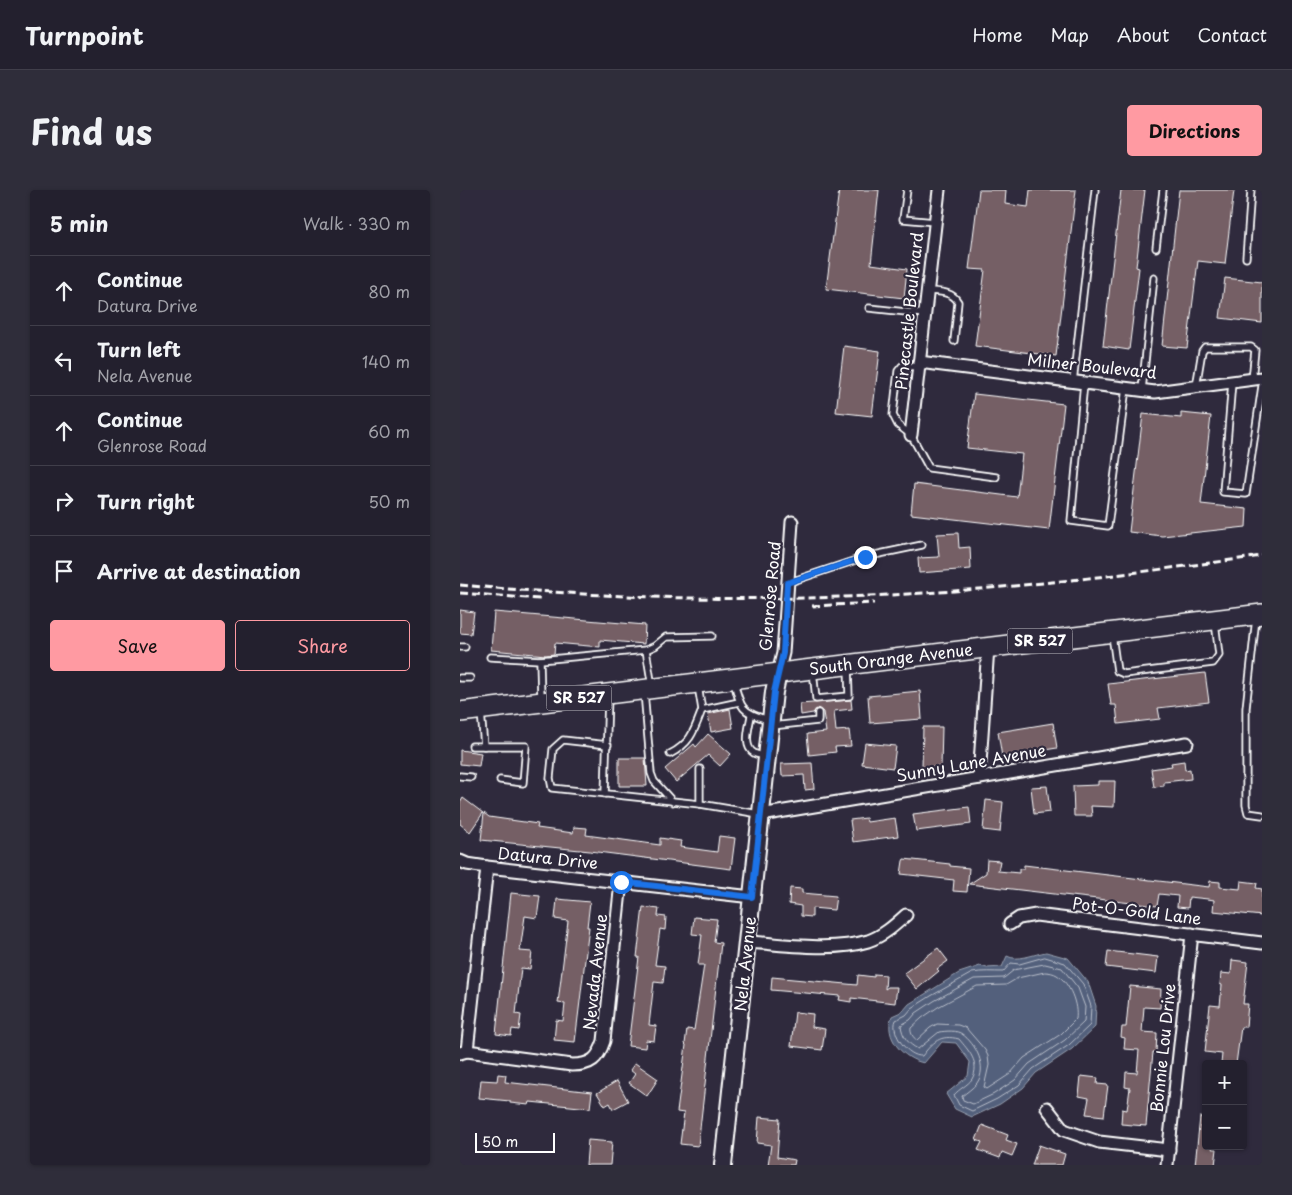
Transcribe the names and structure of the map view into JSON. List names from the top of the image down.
{
  "streets": {
    "main road": ["SR 527", "South Orange Avenue"],
    "street": [
      "Pinecastle Boulevard",
      "Milner Boulevard",
      "Glenrose Road",
      "Sunny Lane Avenue",
      "Datura Drive",
      "Pot-O-Gold Lane",
      "Nela Avenue",
      "Nevada Avenue",
      "Bonnie Lou Drive"
    ]
  },
  "crossings": [
    ["Pinecastle Boulevard", "Milner Boulevard"],
    ["Glenrose Road", "South Orange Avenue"],
    ["Glenrose Road", "Nela Avenue"],
    ["South Orange Avenue", "Nela Avenue"],
    ["Sunny Lane Avenue", "Nela Avenue"],
    ["Datura Drive", "Nela Avenue"],
    ["Datura Drive", "Nevada Avenue"],
    ["Pot-O-Gold Lane", "Bonnie Lou Drive"]
  ],
  "scale_bar": "50 m",
  "page": {
    "header": "Turnpoint",
    "nav": [
      "Home",
      "Map",
      "About",
      "Contact"
    ],
    "title": "Find us",
    "buttons": [
      "Directions",
      ["Save", "Share"]
    ],
    "heading": ["5 min", "Walk · 330 m"],
    "list": [
      ["Continue", "Datura Drive", "80 m"],
      ["Turn left", "Nela Avenue", "140 m"],
      ["Continue", "Glenrose Road", "60 m"],
      ["Turn right", "50 m"],
      "Arrive at destination"
    ],
    "map_buttons": ["+", "−"],
    "scale": "50 m"
  }
}
